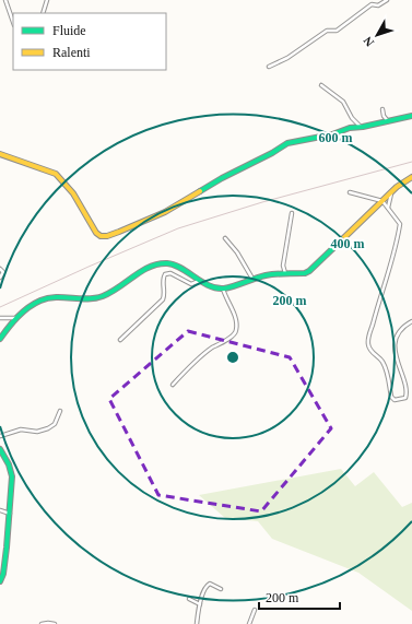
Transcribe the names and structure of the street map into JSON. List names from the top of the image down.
{
  "legend": ["Fluide", "Ralenti"],
  "scale_bar": "200 m",
  "north": "bottom left",
  "rings": ["600 m", "400 m", "200 m"]
}
